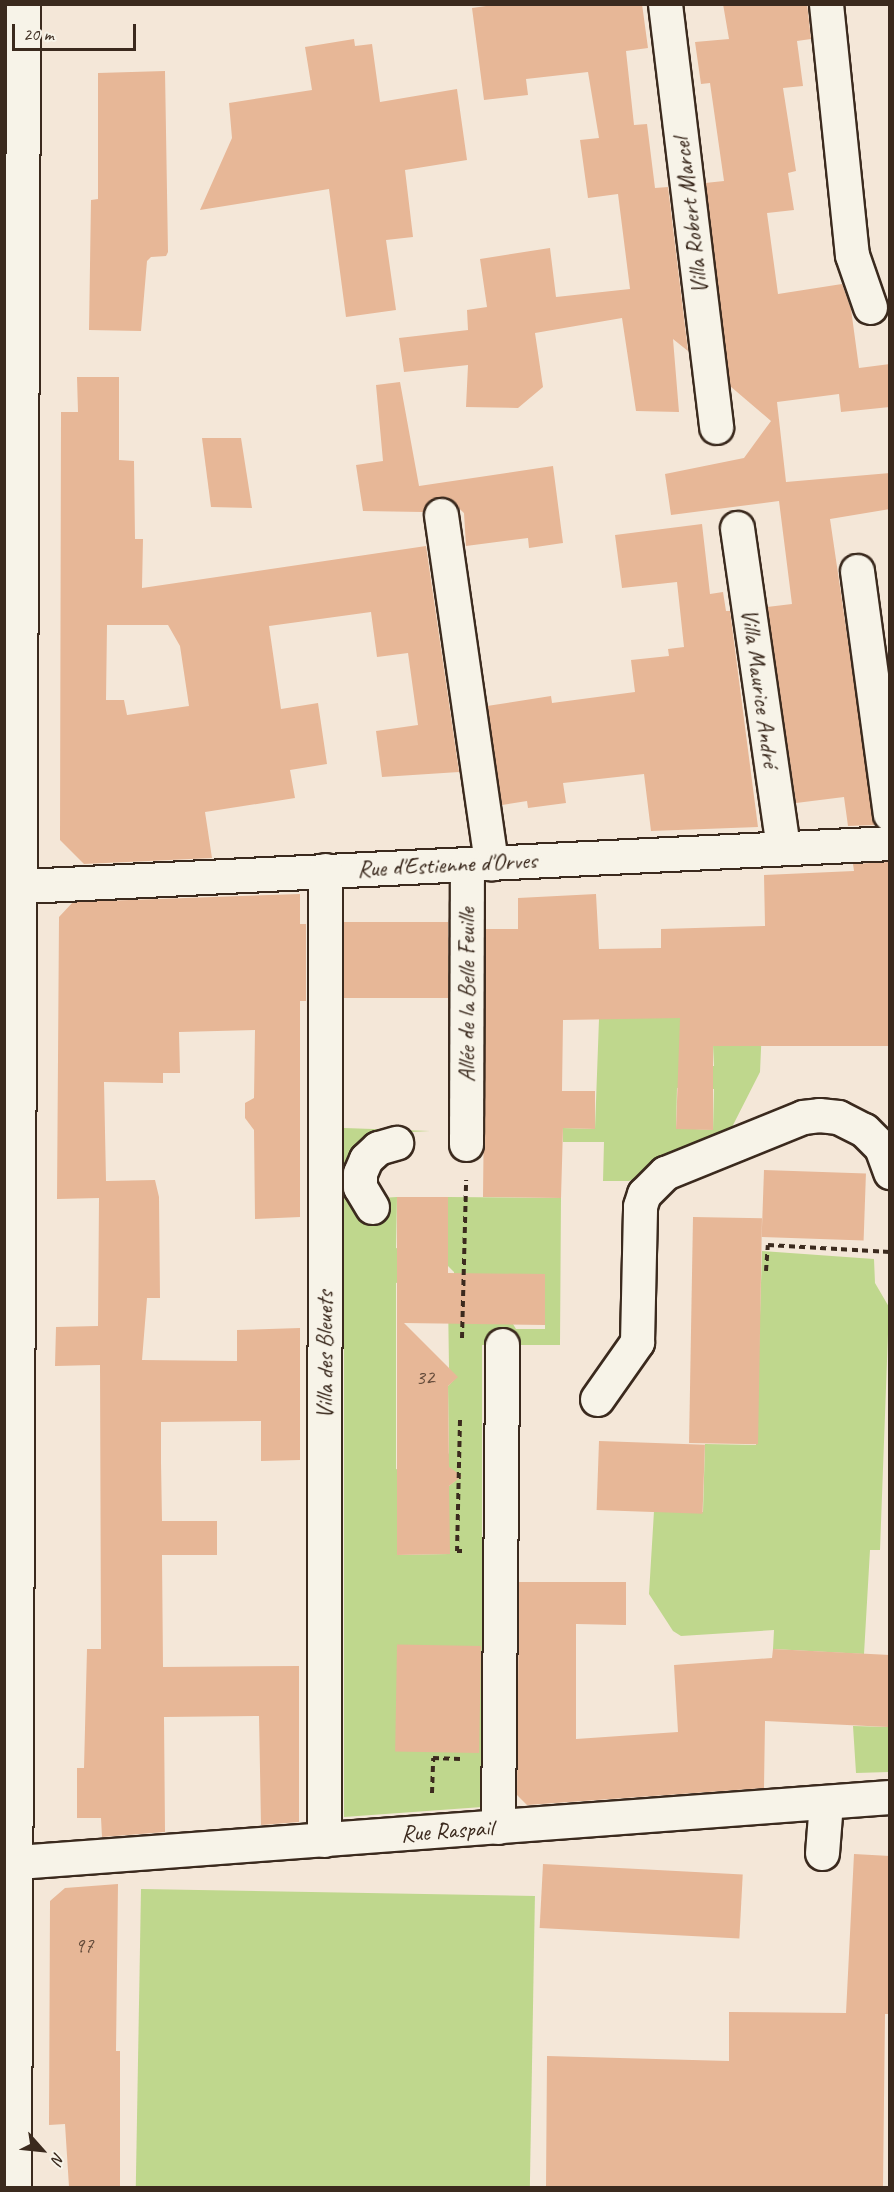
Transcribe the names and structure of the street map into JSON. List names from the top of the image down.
{
  "streets": {
    "street": [
      "Villa Robert Marcel",
      "Villa Maurice André",
      "Rue d'Estienne d'Orves",
      "Allée de la Belle Feuille",
      "Villa des Bleuets",
      "Rue Raspail"
    ]
  },
  "crossings": [
    ["Villa Maurice André", "Rue d'Estienne d'Orves"],
    ["Rue d'Estienne d'Orves", "Allée de la Belle Feuille"],
    ["Rue d'Estienne d'Orves", "Villa des Bleuets"],
    ["Villa des Bleuets", "Rue Raspail"]
  ],
  "house_numbers": ["32", "97"],
  "scale_bar": "20 m",
  "north": "bottom right"
}
